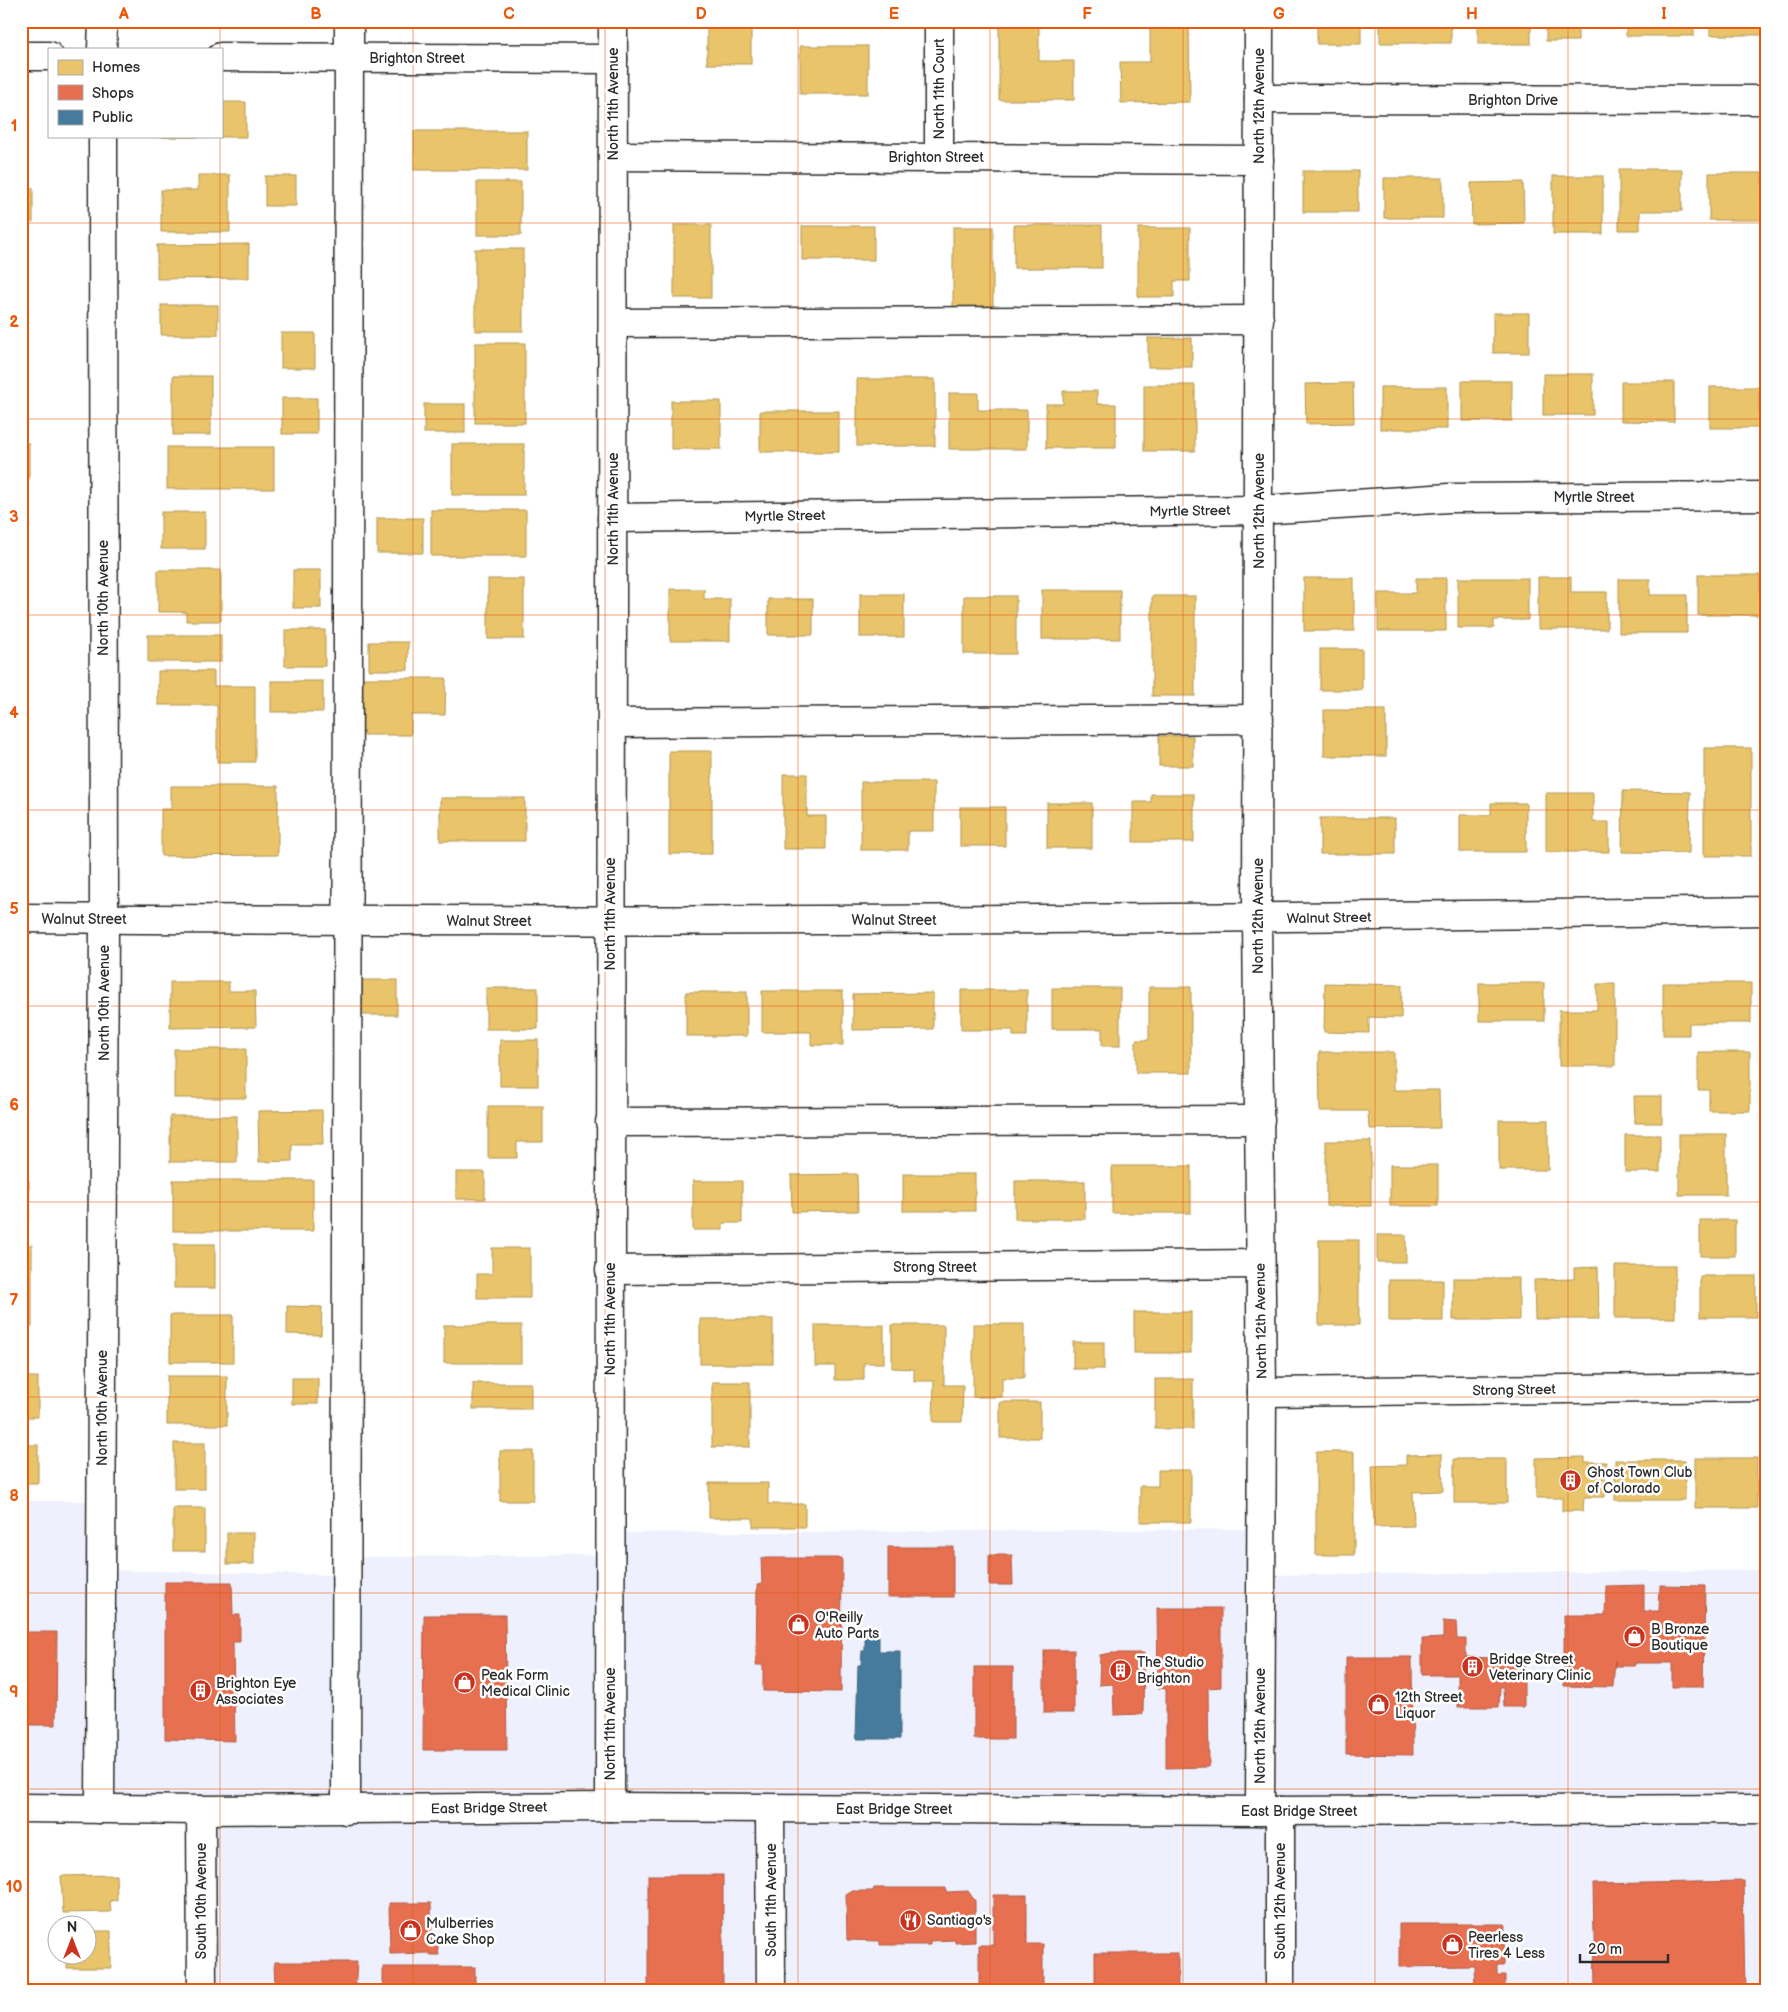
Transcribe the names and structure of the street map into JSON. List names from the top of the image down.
{
  "streets": {
    "street": [
      "Brighton Street",
      "North 11th Court",
      "Brighton Drive",
      "North 11th Avenue",
      "North 12th Avenue",
      "Myrtle Street",
      "North 10th Avenue",
      "Walnut Street",
      "Strong Street",
      "East Bridge Street",
      "South 11th Avenue",
      "South 10th Avenue",
      "South 12th Avenue"
    ]
  },
  "crossings": [
    ["Brighton Street", "North 11th Court"],
    ["Brighton Street", "North 11th Avenue"],
    ["Brighton Street", "North 12th Avenue"],
    ["Brighton Drive", "North 12th Avenue"],
    ["North 11th Avenue", "Myrtle Street"],
    ["North 11th Avenue", "Walnut Street"],
    ["North 11th Avenue", "Strong Street"],
    ["North 11th Avenue", "East Bridge Street"],
    ["North 12th Avenue", "Myrtle Street"],
    ["North 12th Avenue", "Walnut Street"],
    ["North 12th Avenue", "Strong Street"],
    ["North 12th Avenue", "East Bridge Street"],
    ["North 12th Avenue", "South 12th Avenue"],
    ["North 10th Avenue", "Walnut Street"],
    ["North 10th Avenue", "East Bridge Street"],
    ["East Bridge Street", "South 11th Avenue"],
    ["East Bridge Street", "South 10th Avenue"],
    ["East Bridge Street", "South 12th Avenue"]
  ],
  "places": {
    "building": [
      "Ghost Town Club of Colorado",
      "Bridge Street Veterinary Clinic",
      "The Studio Brighton",
      "Brighton Eye Associates"
    ],
    "shop": [
      "O'Reilly Auto Parts",
      "B Bronze Boutique",
      "Peak Form Medical Clinic",
      "12th Street Liquor",
      "Mulberries Cake Shop",
      "Peerless Tires 4 Less"
    ],
    "restaurant": ["Santiago's"]
  },
  "legend": ["Homes", "Shops", "Public"],
  "scale_bar": "20 m",
  "north": "top",
  "grid": {
    "columns": [
      "A",
      "B",
      "C",
      "D",
      "E",
      "F",
      "G",
      "H",
      "I"
    ],
    "rows": [
      "1",
      "2",
      "3",
      "4",
      "5",
      "6",
      "7",
      "8",
      "9",
      "10"
    ]
  }
}
